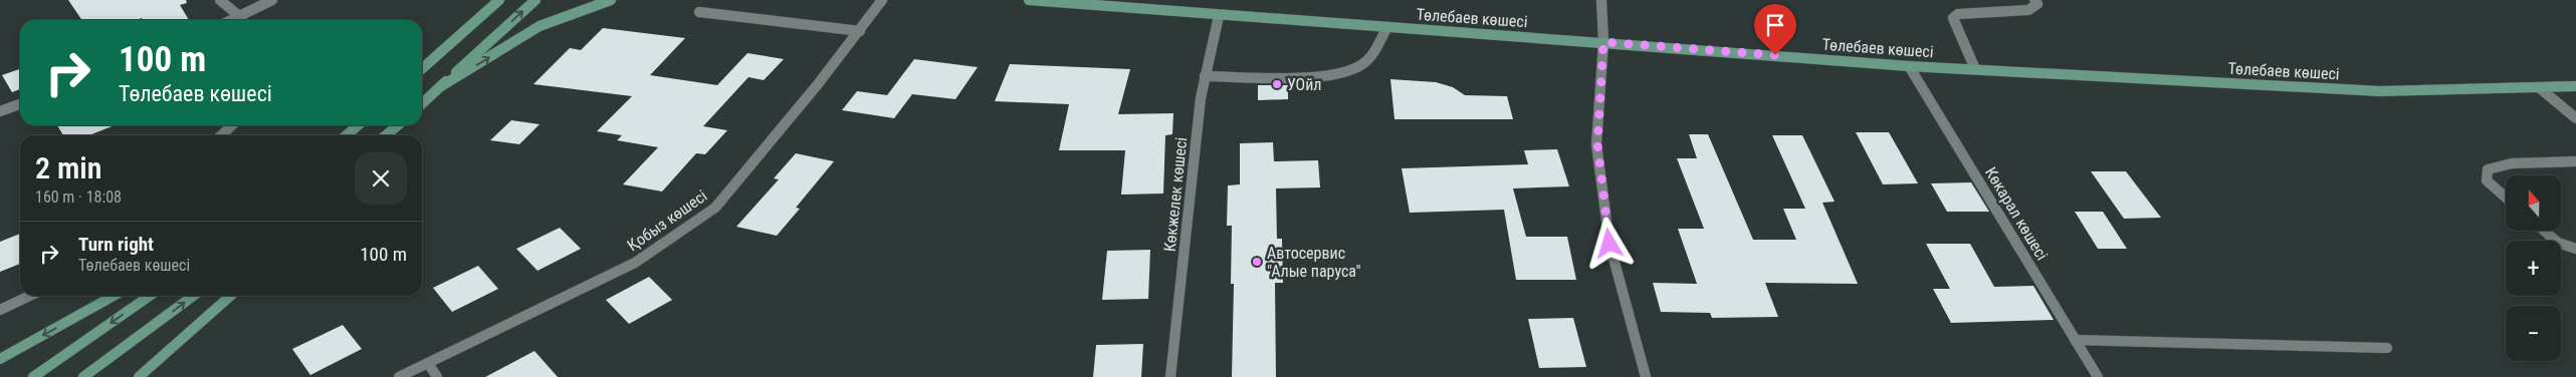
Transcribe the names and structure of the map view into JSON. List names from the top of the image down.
{
  "streets": {
    "street": [
      "Төлебаев көшесі",
      "Көкжелек көшесі",
      "Көкарал көшесі",
      "Қобыз көшесі"
    ]
  },
  "crossings": [
    ["Төлебаев көшесі", "Көкжелек көшесі"],
    ["Төлебаев көшесі", "Көкарал көшесі"]
  ],
  "places": ["УОйл", "Автосервис \"Алые паруса\""],
  "north": "top",
  "page": {
    "turn": ["100 m", "Төлебаев көшесі"],
    "heading": ["2 min", "160 m · 18:08"],
    "map_buttons": ["+", "−"],
    "list": [
      {
        "name": "Turn right",
        "note": "Төлебаев көшесі",
        "value": "100 m"
      }
    ]
  }
}
